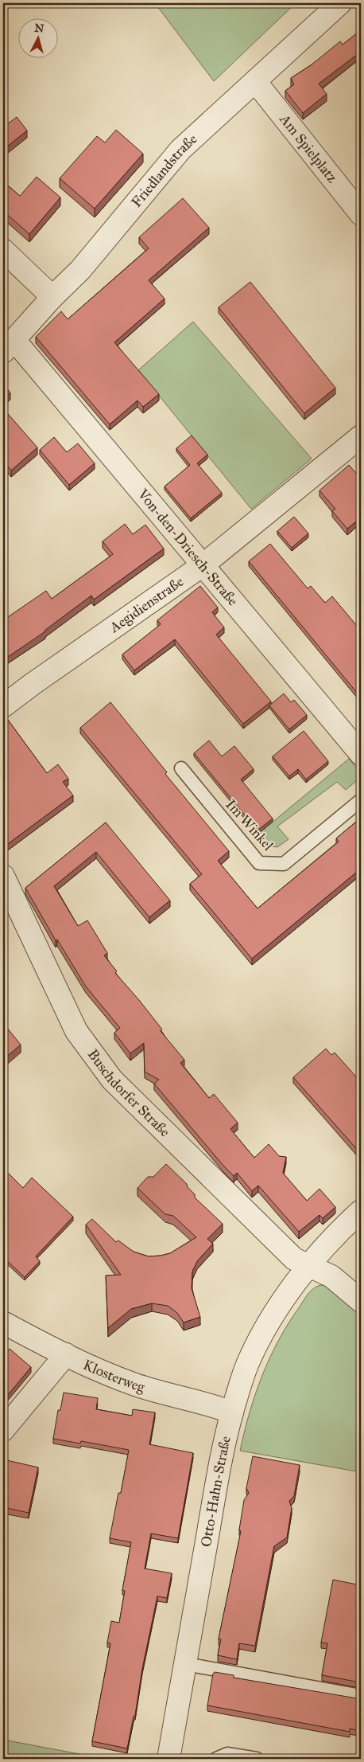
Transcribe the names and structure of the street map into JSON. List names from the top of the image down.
{
  "streets": {
    "street": [
      "Am Spielplatz",
      "Friedlandstraße",
      "Von-den-Driesch-Straße",
      "Aegidienstraße",
      "Buschdorfer Straße",
      "Klosterweg",
      "Otto-Hahn-Straße"
    ],
    "lane": ["Im Winkel"]
  },
  "crossings": [
    ["Am Spielplatz", "Friedlandstraße"],
    ["Friedlandstraße", "Von-den-Driesch-Straße"],
    ["Von-den-Driesch-Straße", "Aegidienstraße"],
    ["Buschdorfer Straße", "Otto-Hahn-Straße"],
    ["Klosterweg", "Otto-Hahn-Straße"]
  ],
  "north": "top"
}
